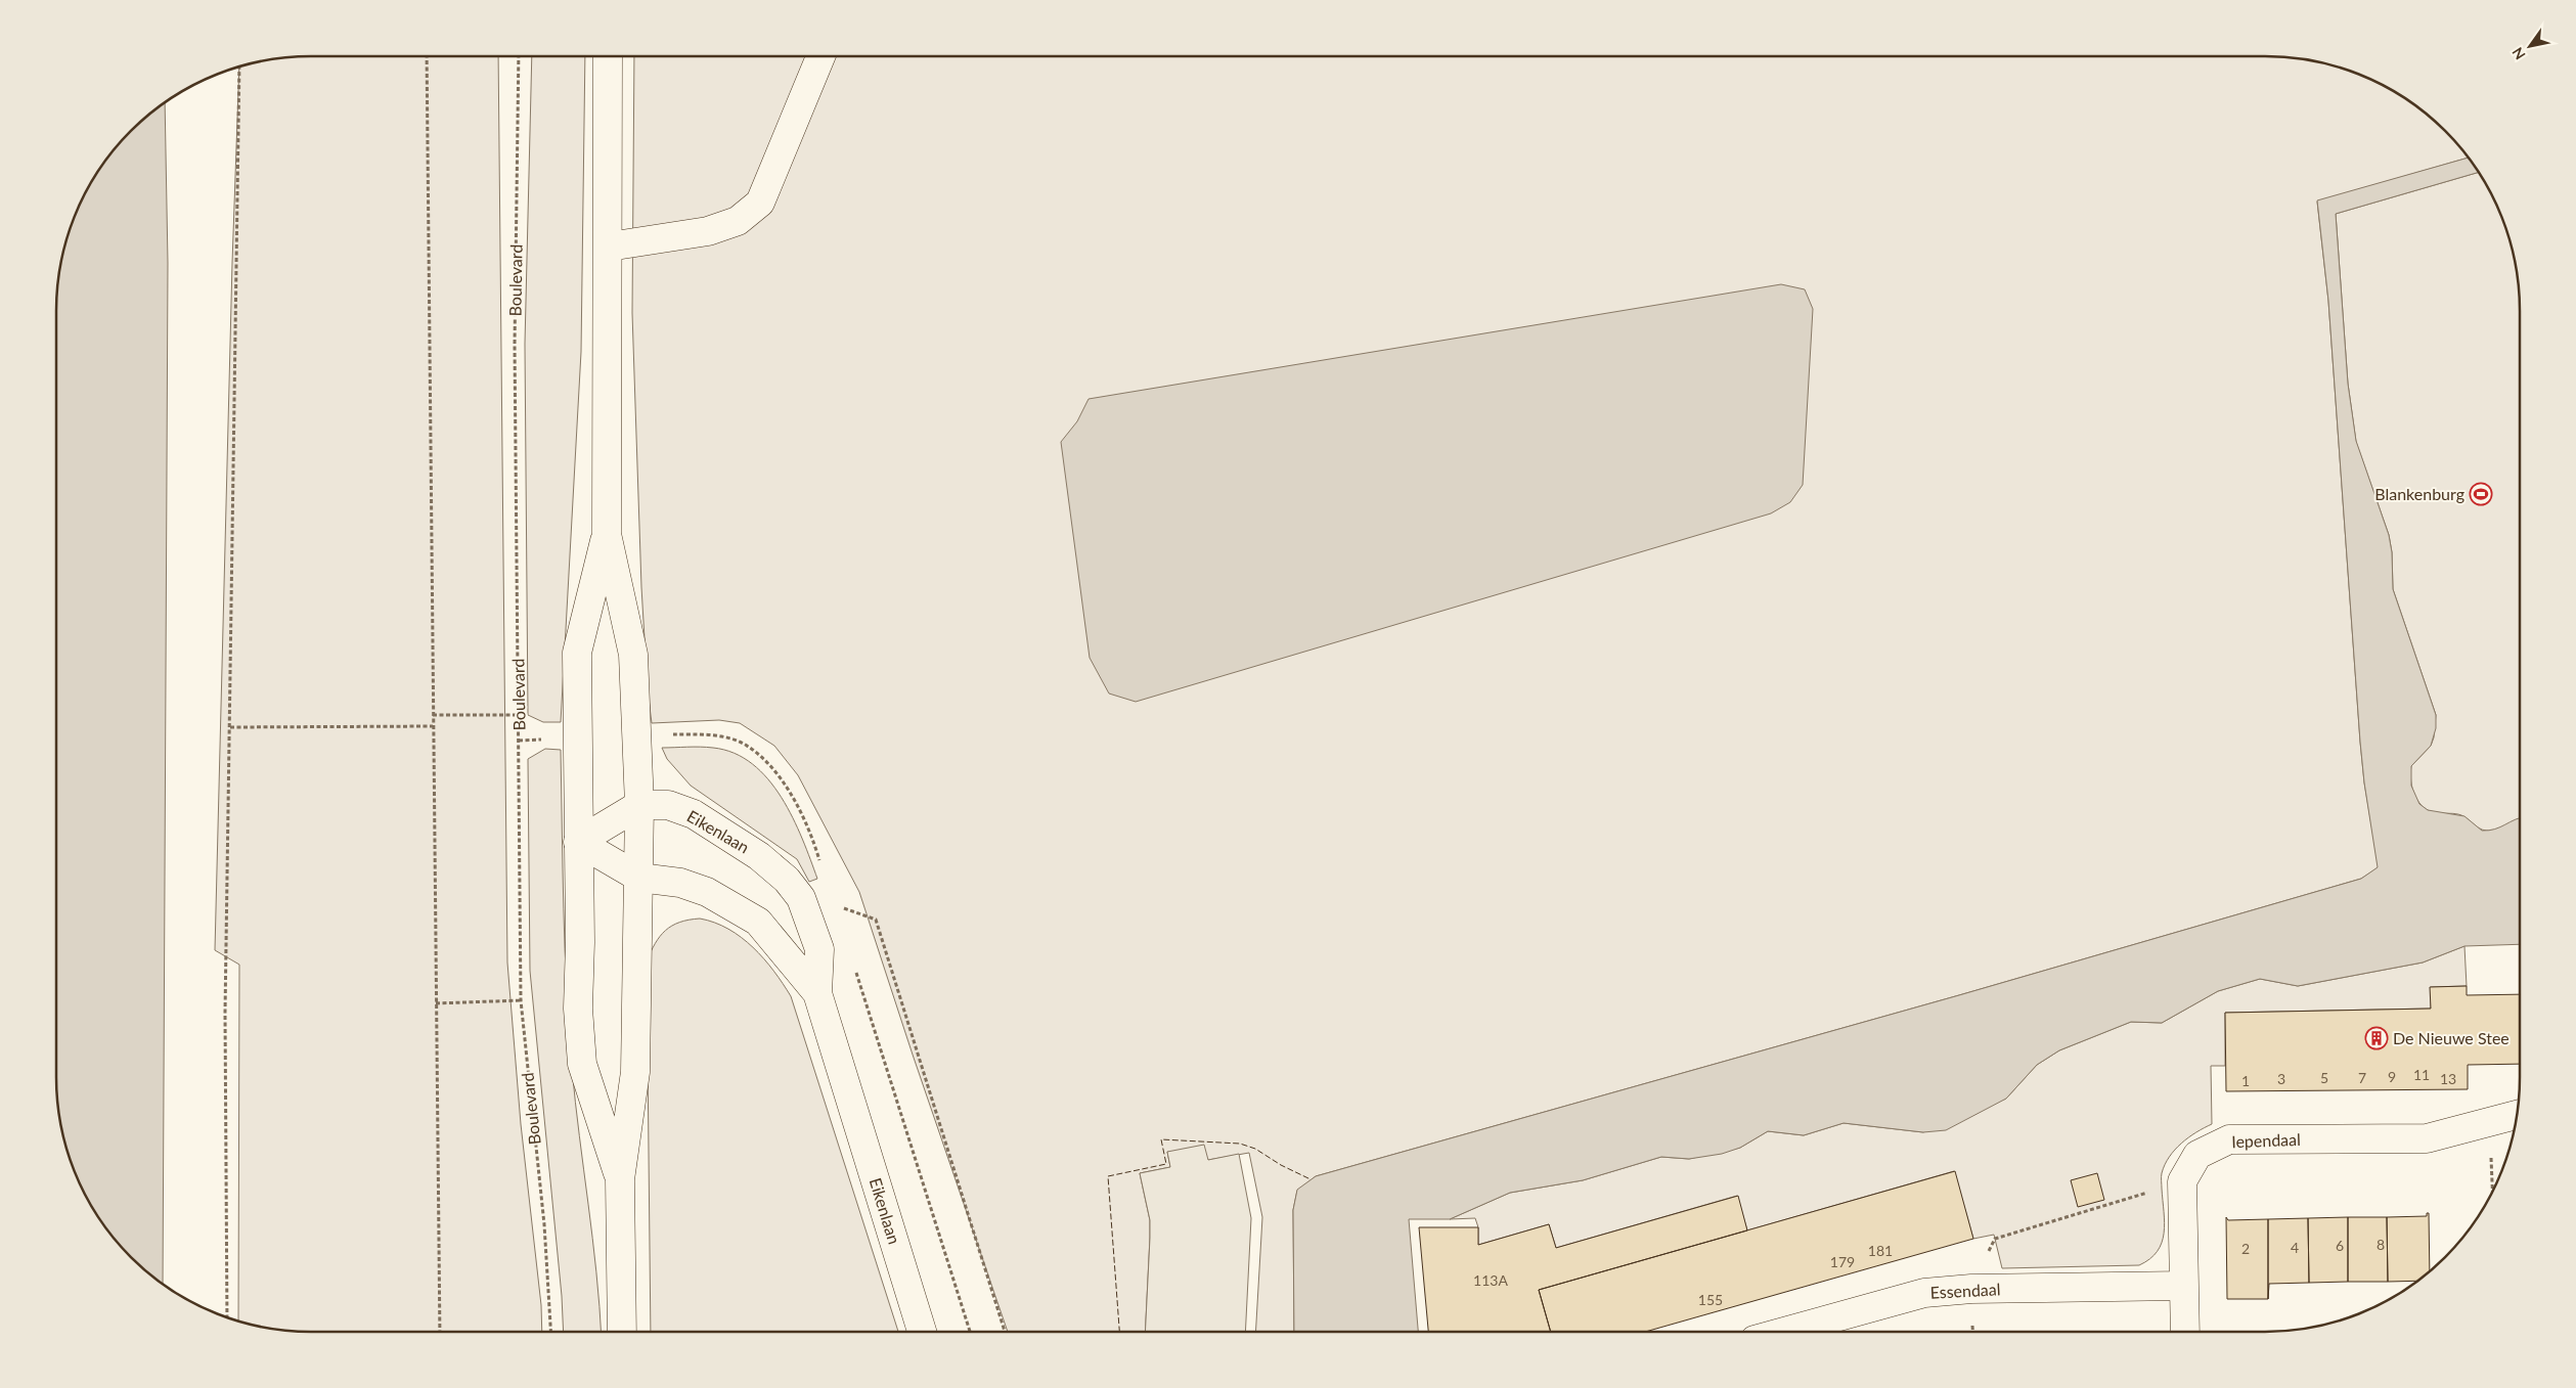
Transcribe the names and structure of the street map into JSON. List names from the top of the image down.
{
  "streets": {
    "street": ["Eikenlaan", "Iependaal", "Essendaal"],
    "path": ["Boulevard"]
  },
  "places": {
    "sports": ["Blankenburg"],
    "building": ["De Nieuwe Stee"]
  },
  "house_numbers": [
    "11",
    "9",
    "5",
    "7",
    "3",
    "13",
    "1",
    "8",
    "6",
    "4",
    "2",
    "181",
    "179",
    "113A",
    "155"
  ],
  "north": "bottom left"
}
